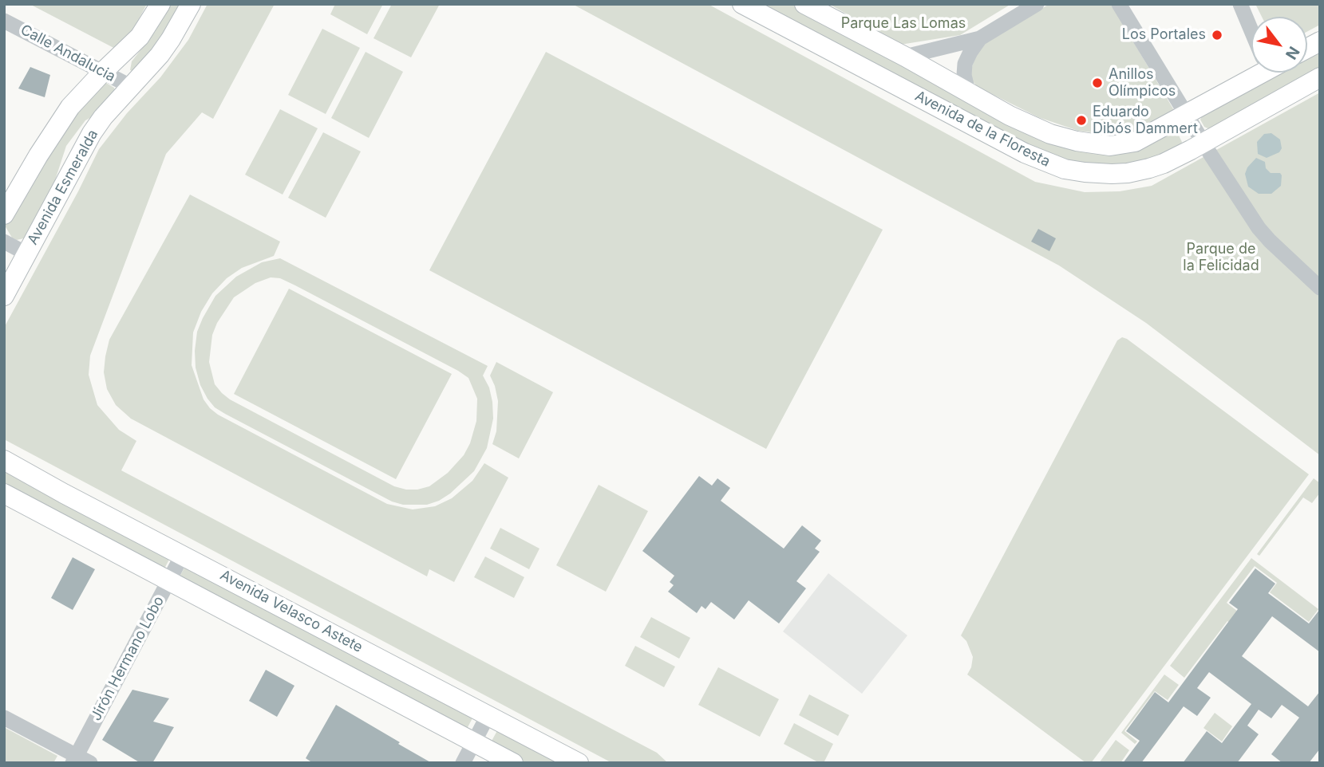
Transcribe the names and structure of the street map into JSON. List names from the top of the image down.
{
  "streets": {
    "main road": ["Avenida de la Floresta", "Avenida Esmeralda", "Avenida Velasco Astete"],
    "street": ["Calle Andalucia", "Jirón Hermano Lobo"]
  },
  "crossings": [
    ["Calle Andalucia", "Avenida Esmeralda"],
    ["Avenida Velasco Astete", "Jirón Hermano Lobo"]
  ],
  "parks": ["Parque Las Lomas", "Parque de la Felicidad"],
  "places": ["Los Portales", "Anillos Olímpicos", "Eduardo Dibós Dammert"],
  "north": "bottom right"
}
